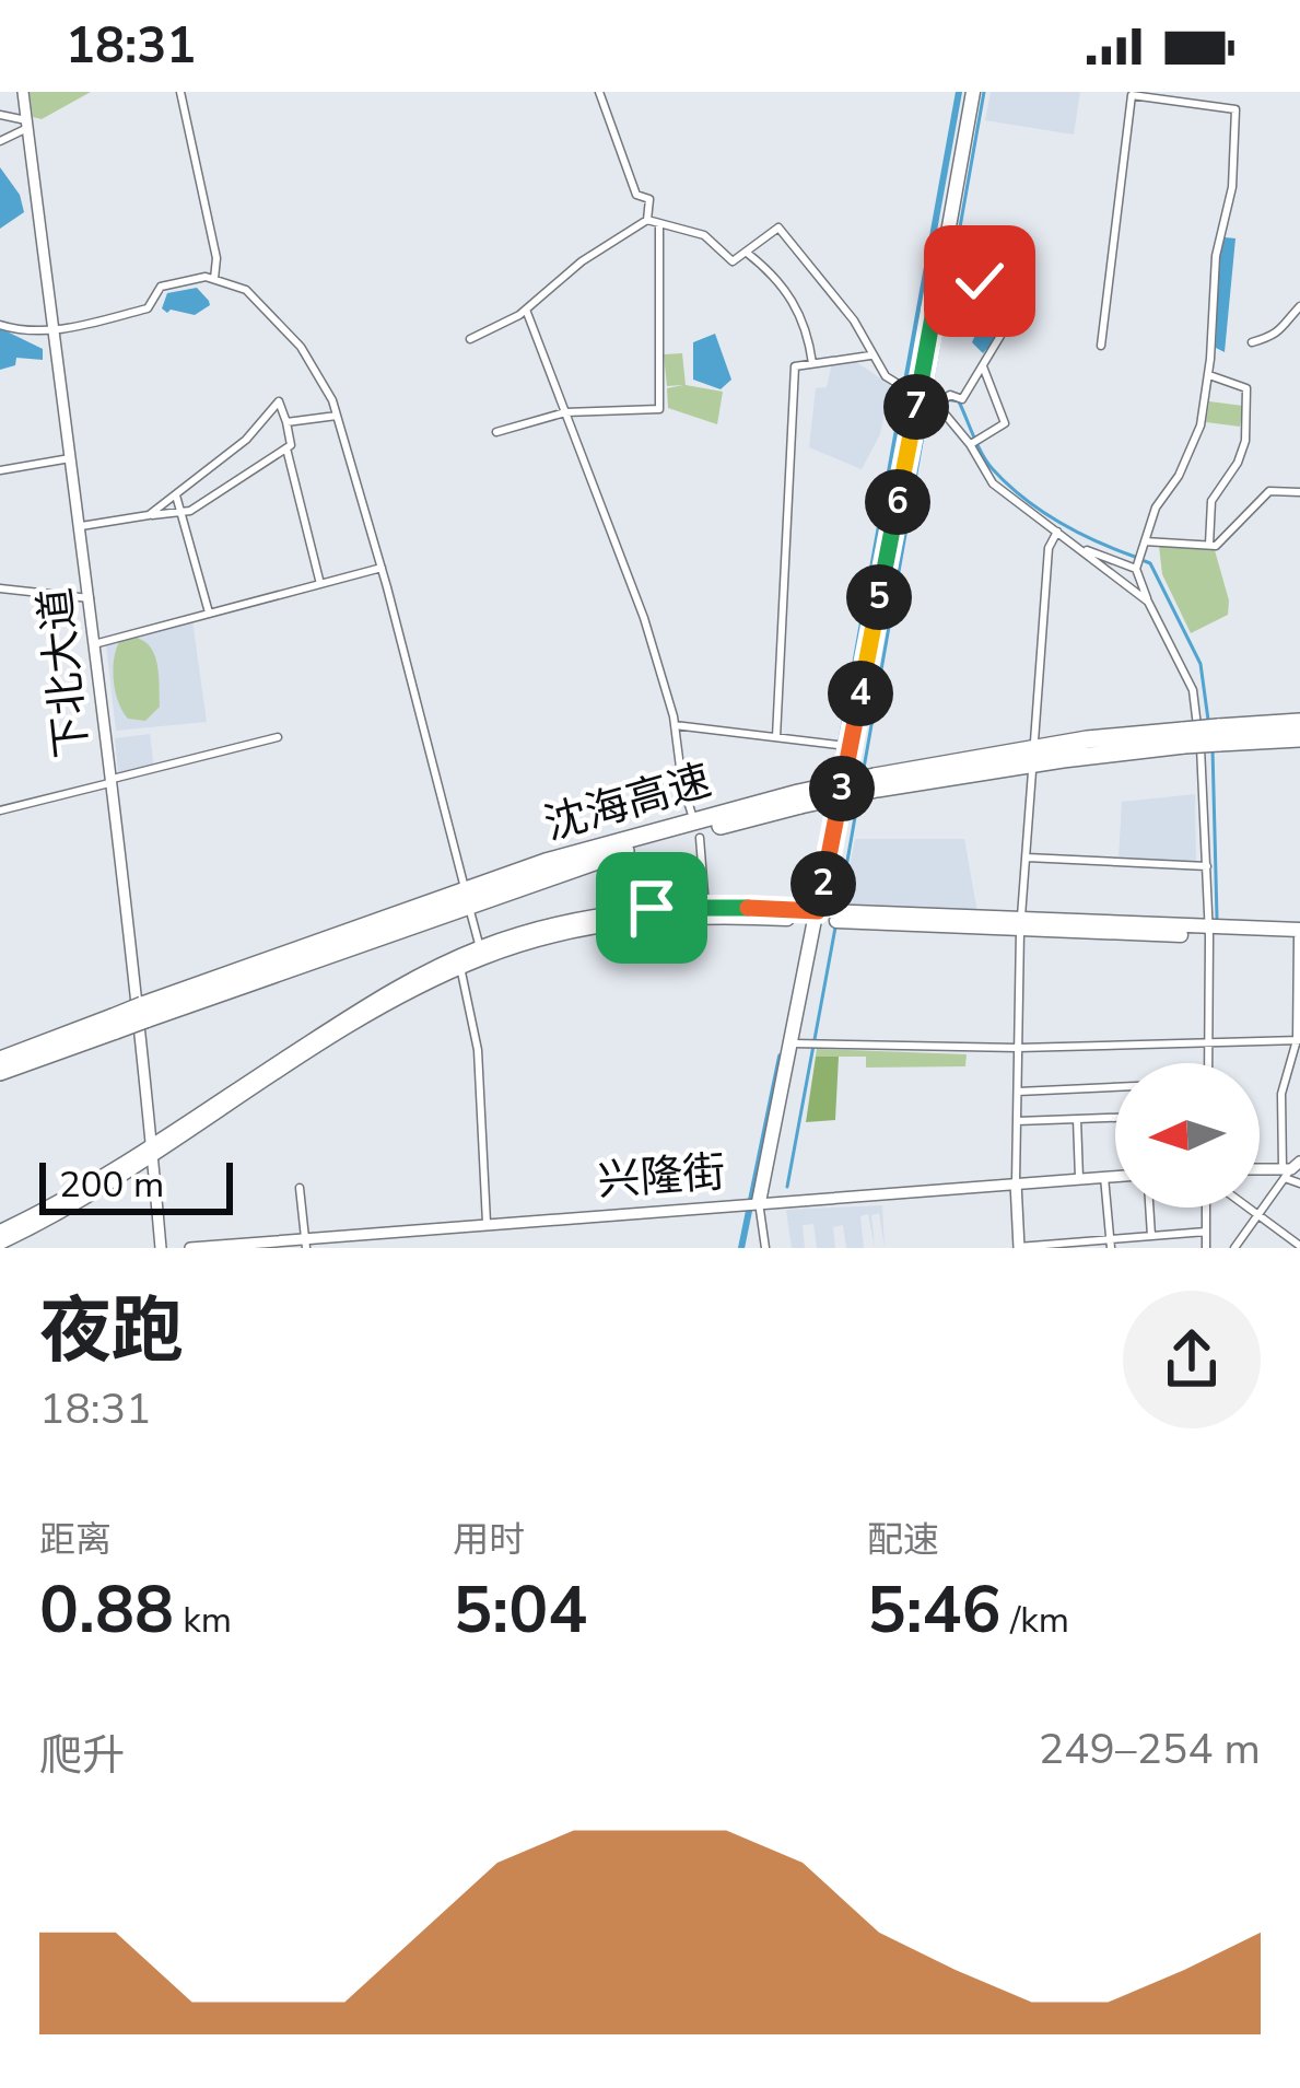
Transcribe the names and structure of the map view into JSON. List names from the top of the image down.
{
  "streets": {
    "highway": ["沈海高速"],
    "street": ["下北大道", "兴隆街"]
  },
  "scale_bar": "200 m",
  "north": "left",
  "page": {
    "status": "18:31",
    "pins": [
      "7",
      "6",
      "5",
      "4",
      "3",
      "2"
    ],
    "scale": "200 m",
    "heading": ["夜跑", "18:31"],
    "stats": [
      ["距离", "0.88 km"],
      ["用时", "5:04"],
      ["配速", "5:46 /km"]
    ],
    "chart": ["爬升", "249–254 m"]
  }
}
